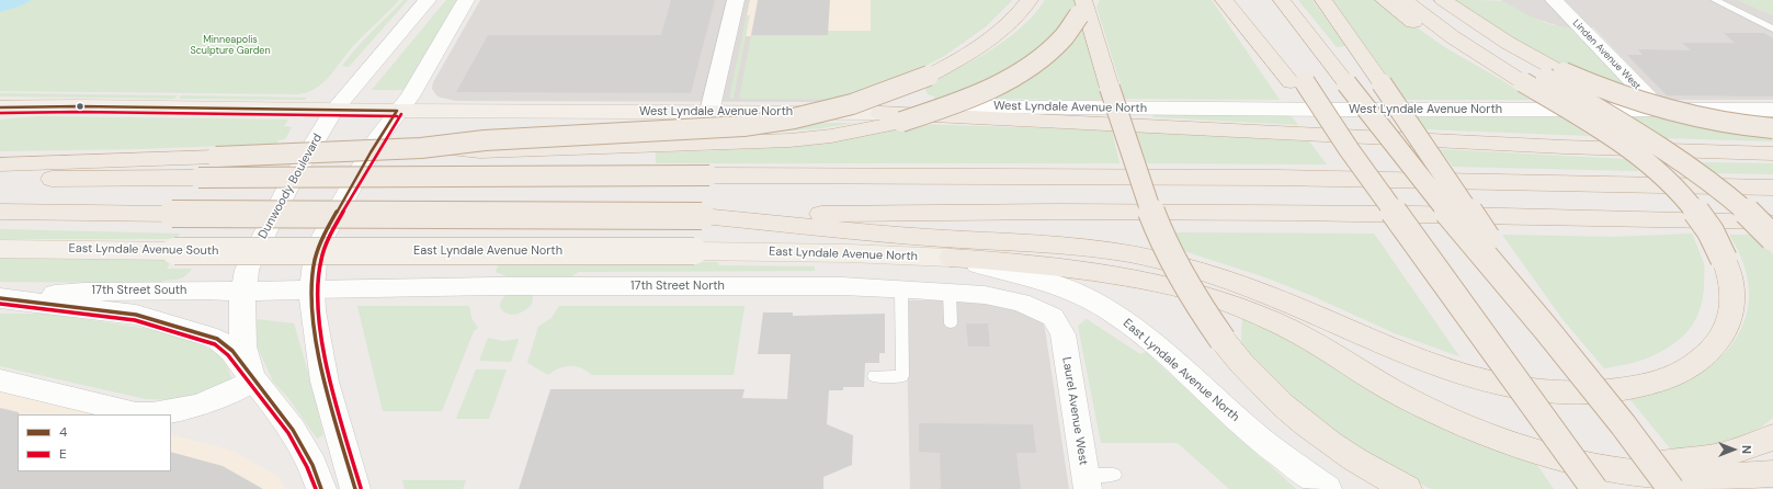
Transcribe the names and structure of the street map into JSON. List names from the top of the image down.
{
  "streets": {
    "main road": [
      "Linden Avenue West",
      "West Lyndale Avenue North",
      "Dunwoody Boulevard",
      "East Lyndale Avenue South",
      "East Lyndale Avenue North",
      "17th Street North",
      "17th Street South"
    ],
    "street": ["Laurel Avenue West"]
  },
  "crossings": [
    ["Linden Avenue West", "West Lyndale Avenue North"],
    ["West Lyndale Avenue North", "Dunwoody Boulevard"],
    ["Dunwoody Boulevard", "17th Street South"],
    ["East Lyndale Avenue South", "East Lyndale Avenue North"],
    ["17th Street North", "17th Street South"],
    ["17th Street North", "Laurel Avenue West"]
  ],
  "parks": ["Minneapolis Sculpture Garden"],
  "lines": ["transit line 4", "transit line E"],
  "legend": ["4", "E"],
  "north": "right"
}
